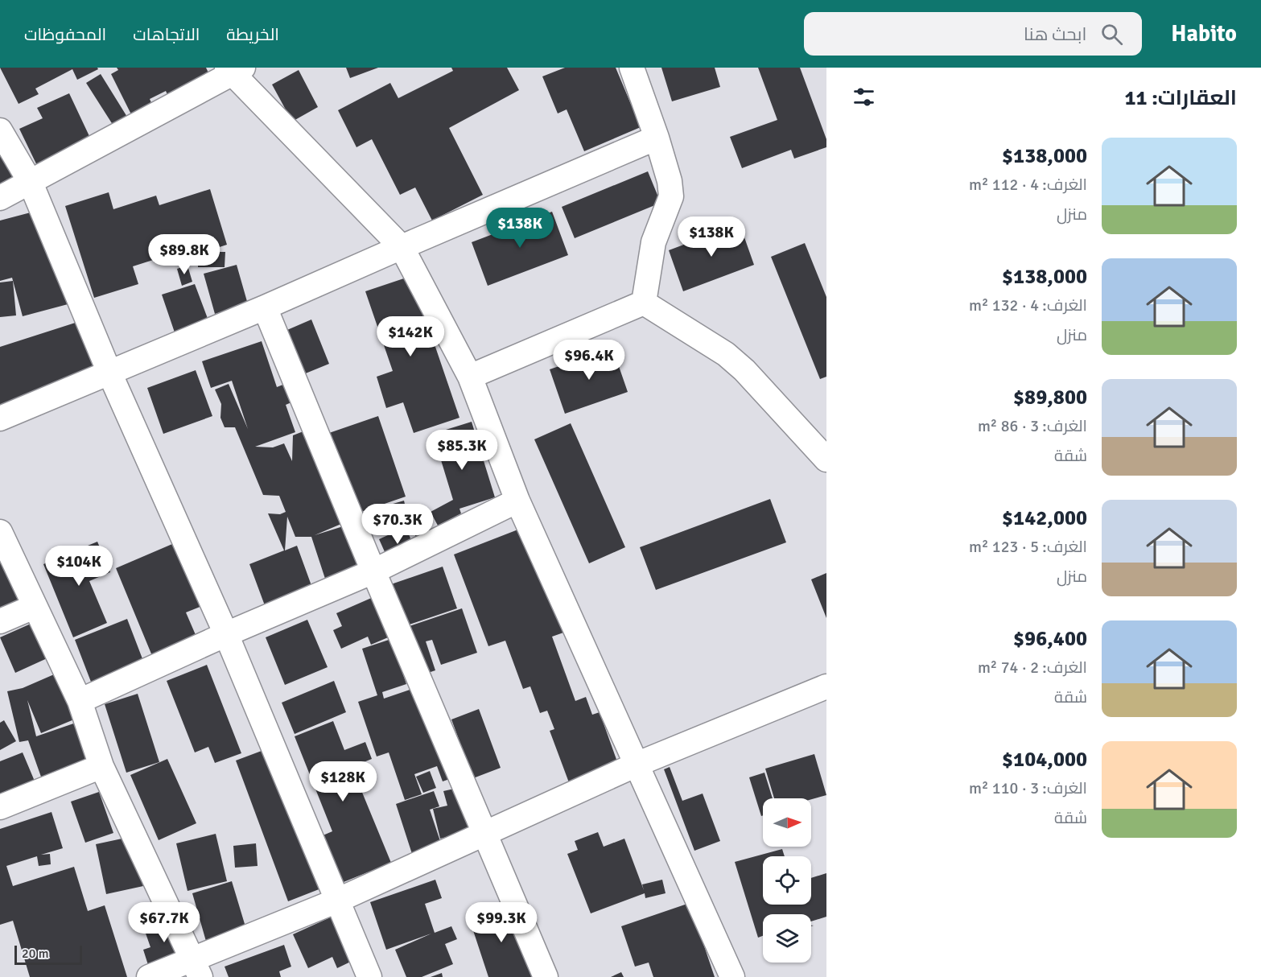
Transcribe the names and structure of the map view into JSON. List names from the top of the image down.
{
  "scale_bar": "20 m",
  "north": "right",
  "page": {
    "header": "Habito",
    "search": "ابحث هنا",
    "nav": ["الخريطة", "الاتجاهات", "المحفوظات"],
    "heading": "العقارات: 11",
    "list": [
      {
        "name": "$138,000",
        "note": "الغرف: 4 · 112 m² · منزل"
      },
      {
        "name": "$138,000",
        "note": "الغرف: 4 · 132 m² · منزل"
      },
      {
        "name": "$89,800",
        "note": "الغرف: 3 · 86 m² · شقة"
      },
      {
        "name": "$142,000",
        "note": "الغرف: 5 · 123 m² · منزل"
      },
      {
        "name": "$96,400",
        "note": "الغرف: 2 · 74 m² · شقة"
      },
      {
        "name": "$104,000",
        "note": "الغرف: 3 · 110 m² · شقة"
      }
    ],
    "price": [
      "$138K",
      "$138K",
      "$89.8K",
      "$142K",
      "$96.4K",
      "$85.3K",
      "$70.3K",
      "$104K",
      "$128K",
      "$67.7K",
      "$99.3K"
    ],
    "scale": "20 m"
  }
}
